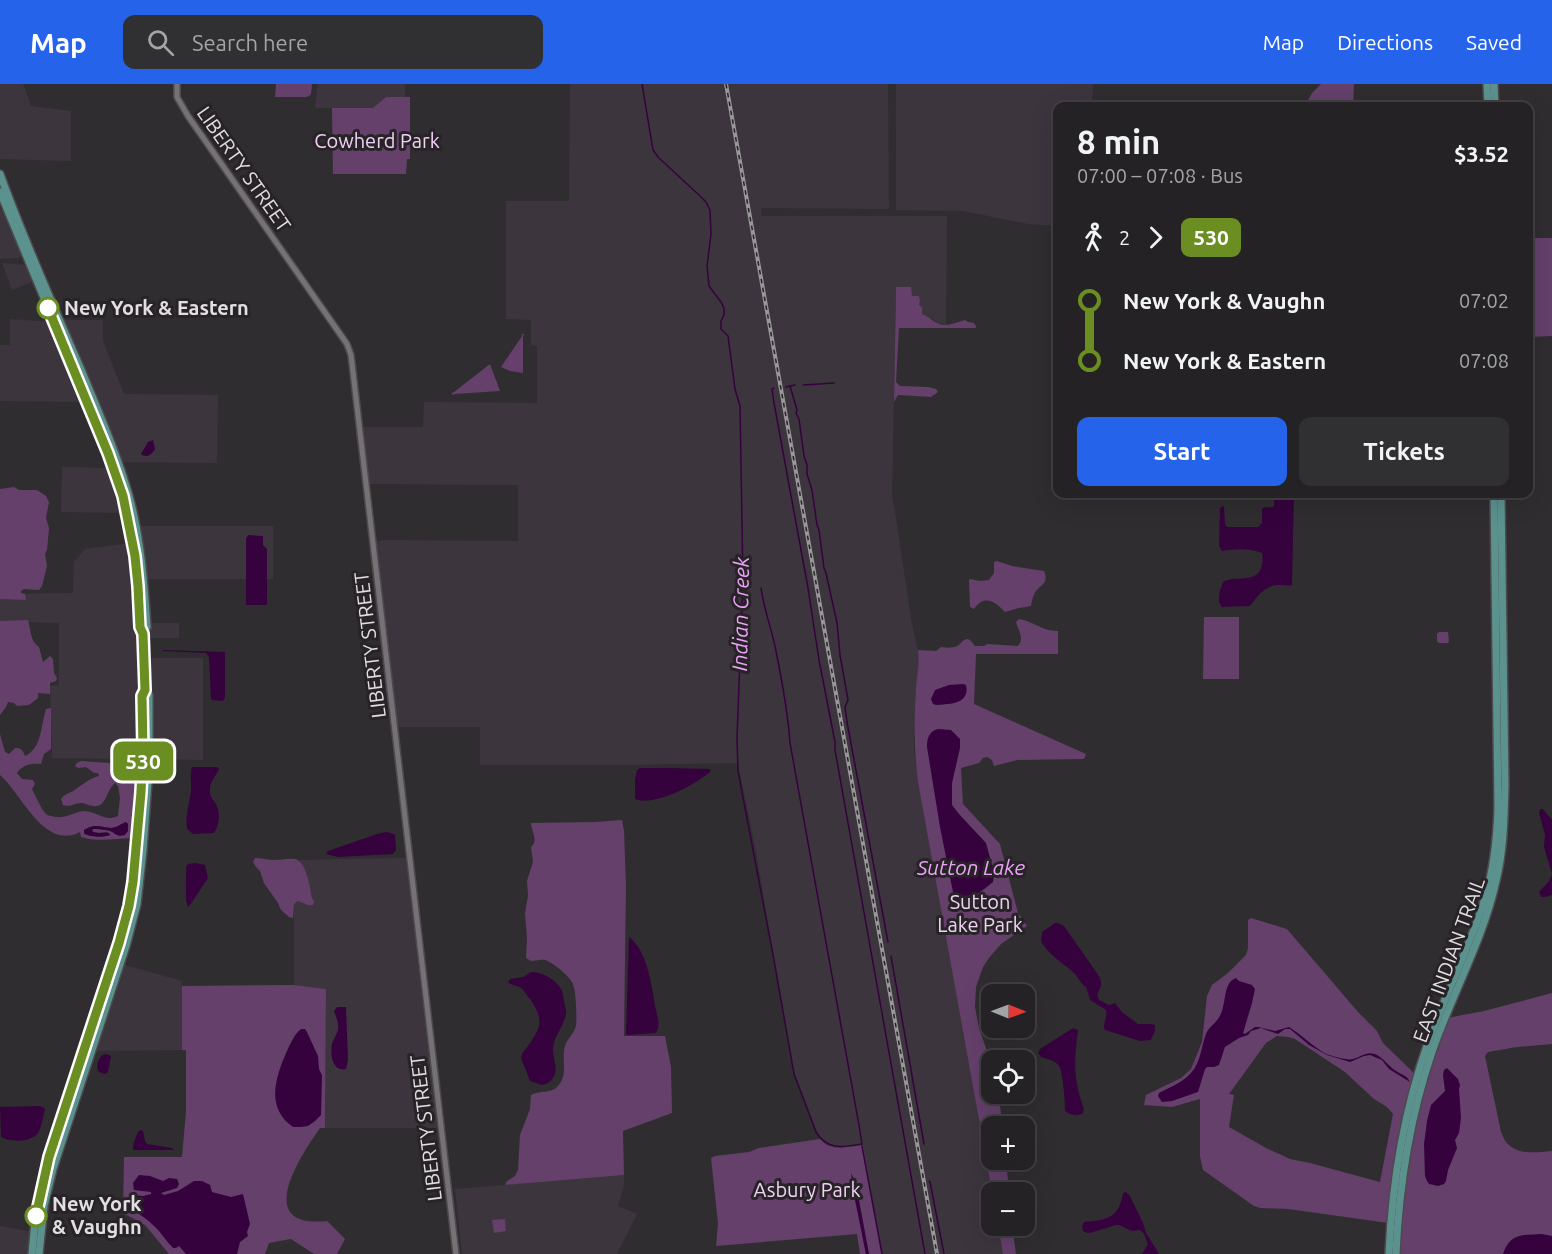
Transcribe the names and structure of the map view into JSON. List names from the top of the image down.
{
  "streets": {
    "main road": ["EAST INDIAN TRAIL"],
    "street": ["LIBERTY STREET"]
  },
  "water": ["Indian Creek", "Sutton Lake"],
  "parks": ["Cowherd Park", "Sutton Lake Park", "Asbury Park"],
  "places": ["New York & Eastern", "New York & Vaughn"],
  "lines": ["bus line 530"],
  "north": "right",
  "page": {
    "header": "Map",
    "search": "Search here",
    "nav": ["Map", "Directions", "Saved"],
    "on_map": "530",
    "heading": ["8 min", "07:00 – 07:08 · Bus", "$3.52"],
    "legs": ["2", "530"],
    "list": [
      {
        "name": "New York & Vaughn",
        "value": "07:02"
      },
      {
        "name": "New York & Eastern",
        "value": "07:08"
      }
    ],
    "buttons": ["Start", "Tickets"],
    "map_buttons": ["+", "−"]
  }
}
